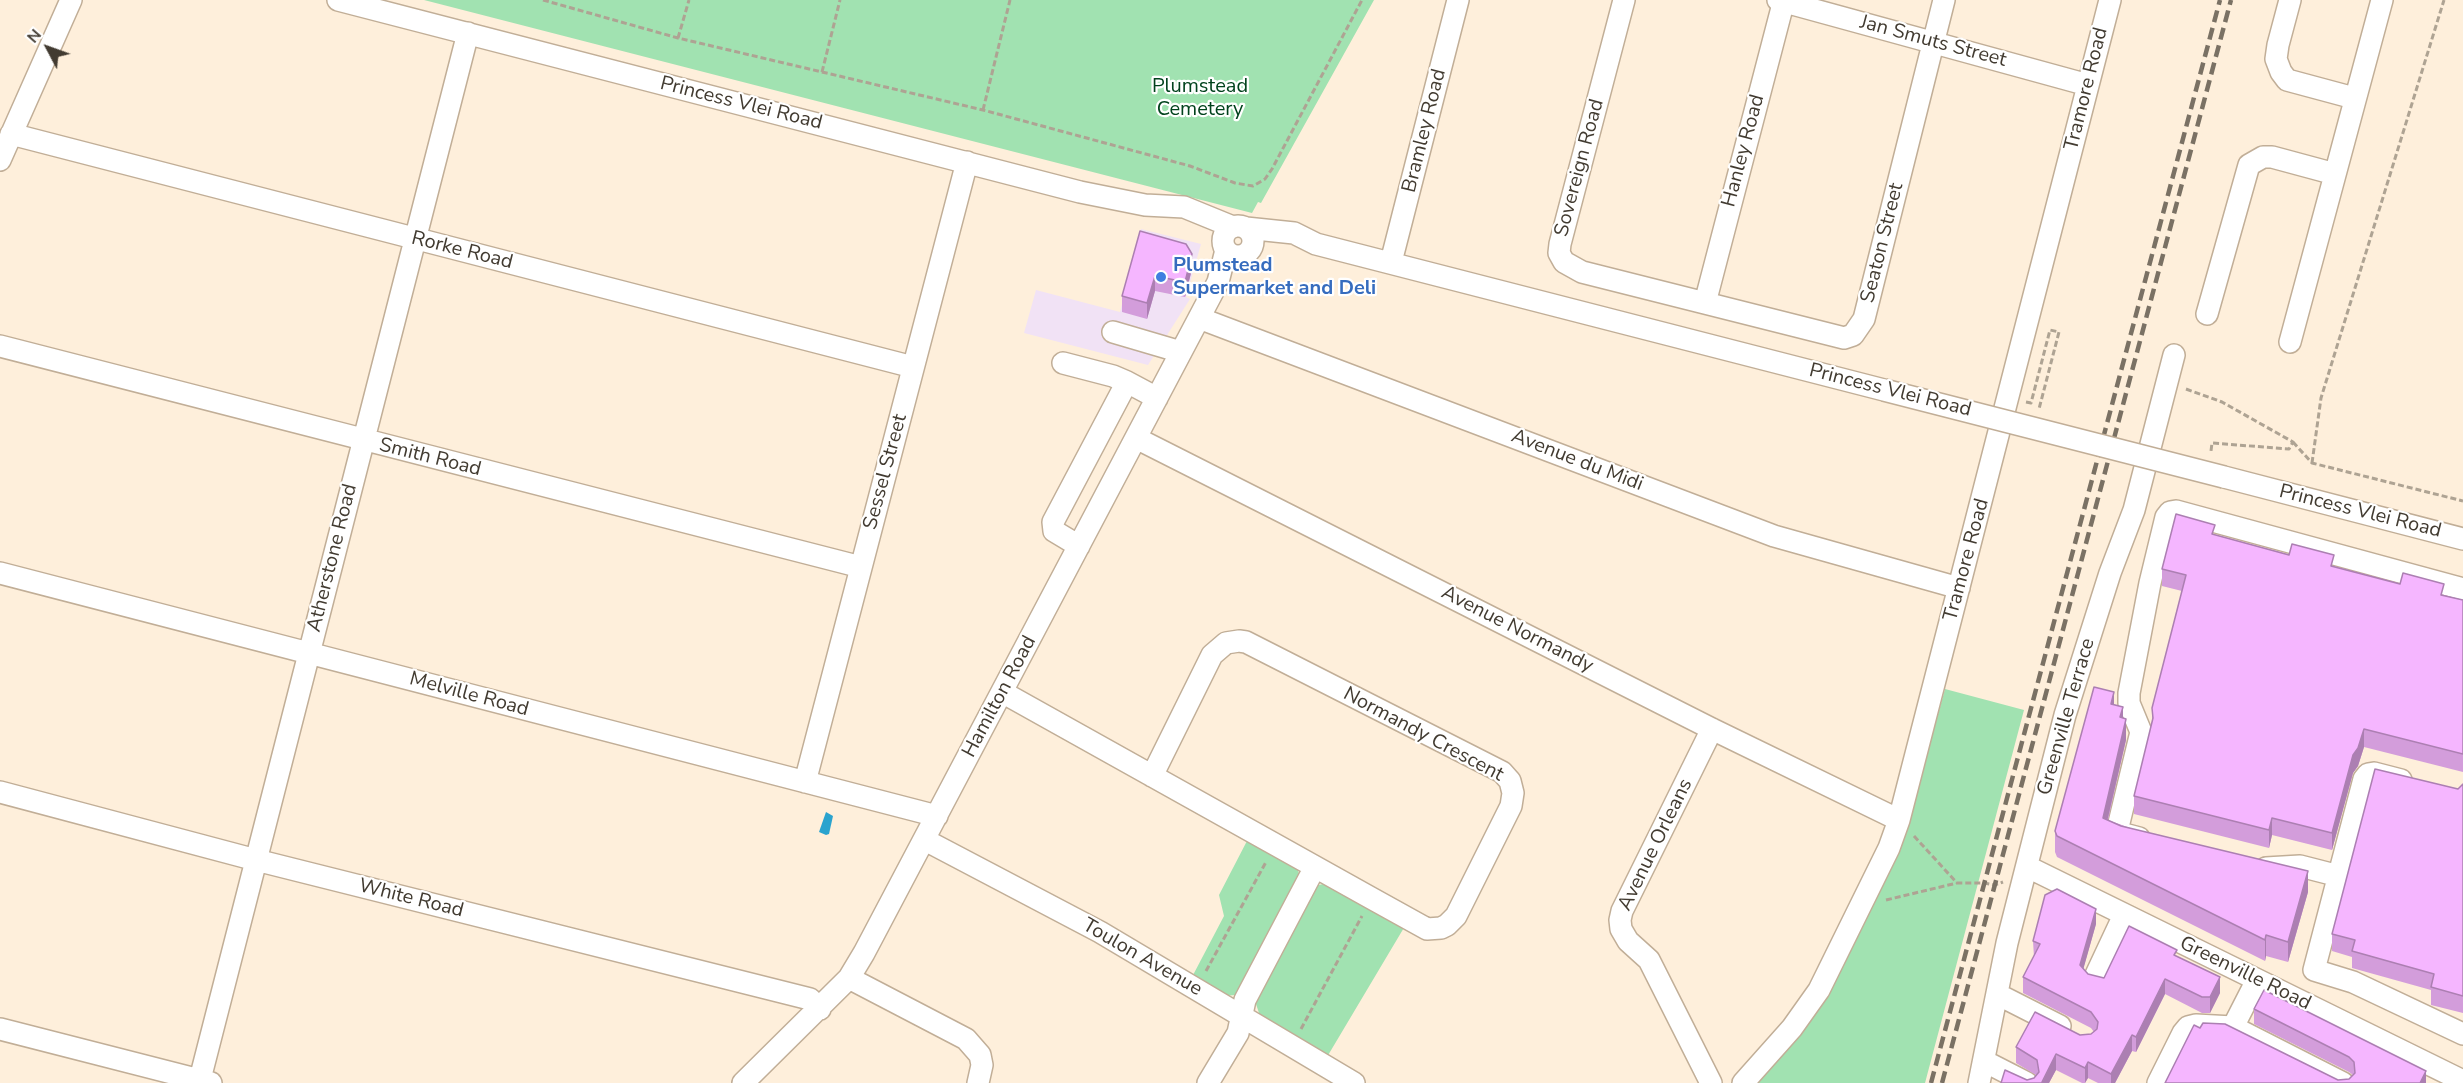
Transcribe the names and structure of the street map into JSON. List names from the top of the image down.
{
  "streets": {
    "street": [
      "Jan Smuts Street",
      "Tramore Road",
      "Princess Vlei Road",
      "Bramley Road",
      "Hanley Road",
      "Sovereign Road",
      "Seaton Street",
      "Rorke Road",
      "Smith Road",
      "Avenue du Midi",
      "Sessel Street",
      "Atherstone Road",
      "Avenue Normandy",
      "Melville Road",
      "Hamilton Road",
      "Greenville Terrace",
      "Normandy Crescent",
      "Avenue Orleans",
      "White Road",
      "Toulon Avenue",
      "Greenville Road"
    ]
  },
  "crossings": [
    ["Jan Smuts Street", "Tramore Road"],
    ["Jan Smuts Street", "Hanley Road"],
    ["Jan Smuts Street", "Seaton Street"],
    ["Tramore Road", "Avenue du Midi"],
    ["Tramore Road", "Avenue Normandy"],
    ["Princess Vlei Road", "Bramley Road"],
    ["Princess Vlei Road", "Sessel Street"],
    ["Princess Vlei Road", "Atherstone Road"],
    ["Princess Vlei Road", "Hamilton Road"],
    ["Hanley Road", "Sovereign Road"],
    ["Hanley Road", "Seaton Street"],
    ["Sovereign Road", "Seaton Street"],
    ["Rorke Road", "Sessel Street"],
    ["Rorke Road", "Atherstone Road"],
    ["Smith Road", "Sessel Street"],
    ["Smith Road", "Atherstone Road"],
    ["Avenue du Midi", "Hamilton Road"],
    ["Sessel Street", "Melville Road"],
    ["Atherstone Road", "Melville Road"],
    ["Atherstone Road", "White Road"],
    ["Avenue Normandy", "Hamilton Road"],
    ["Avenue Normandy", "Avenue Orleans"],
    ["Melville Road", "Hamilton Road"],
    ["Hamilton Road", "Normandy Crescent"],
    ["Hamilton Road", "White Road"],
    ["Hamilton Road", "Toulon Avenue"],
    ["Greenville Terrace", "Greenville Road"]
  ],
  "parks": ["Plumstead Cemetery"],
  "places": ["Plumstead Supermarket and Deli"],
  "north": "top left"
}
